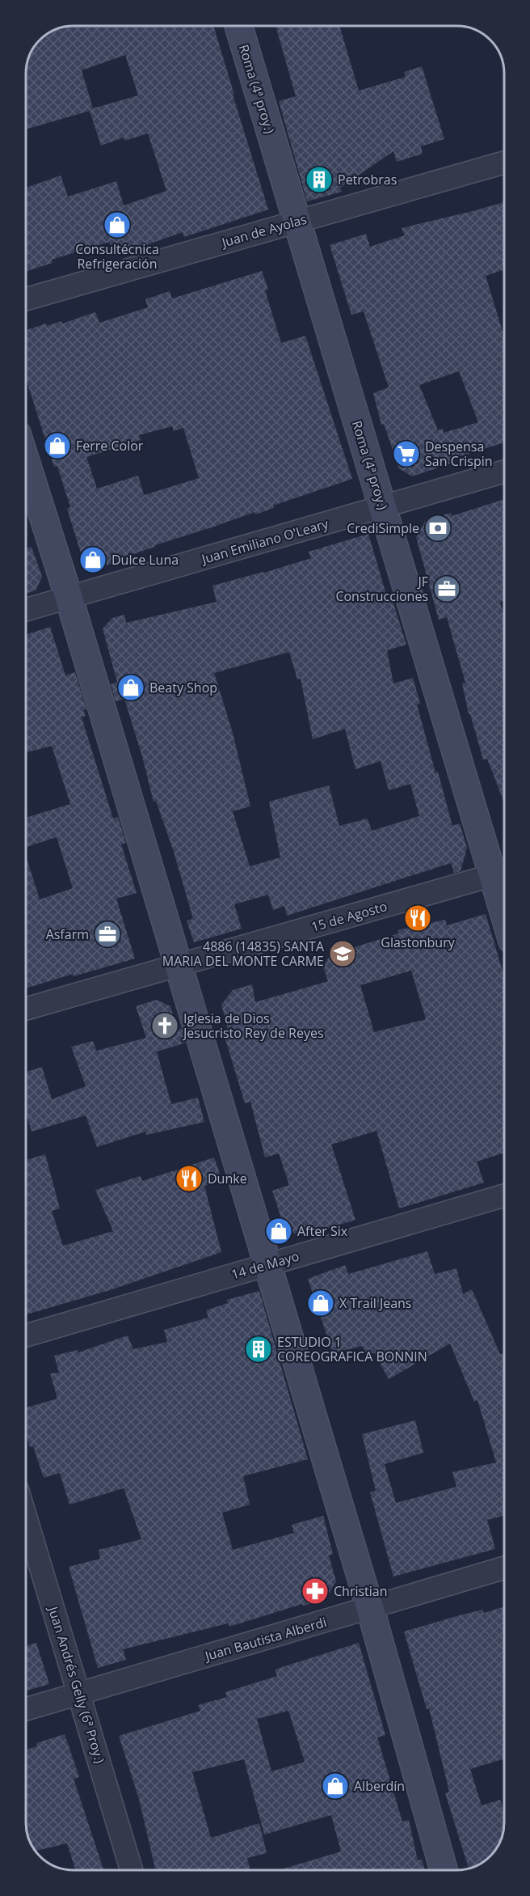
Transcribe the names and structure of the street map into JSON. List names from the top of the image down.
{
  "streets": {
    "main road": ["Roma (4ª proy.)"],
    "street": [
      "Juan de Ayolas",
      "Juan Emiliano O'Leary",
      "15 de Agosto",
      "14 de Mayo",
      "Juan Bautista Alberdi",
      "Juan Andrés Gelly (6ª Proy.)"
    ]
  },
  "crossings": [
    ["Roma (4ª proy.)", "Juan de Ayolas"],
    ["Roma (4ª proy.)", "Juan Emiliano O'Leary"],
    ["Roma (4ª proy.)", "15 de Agosto"],
    ["Juan Bautista Alberdi", "Juan Andrés Gelly (6ª Proy.)"]
  ],
  "places": {
    "building": ["Petrobras", "ESTUDIO 1 COREOGRAFICA BONNIN"],
    "shop": [
      "Consultécnica Refrigeración",
      "Ferre Color",
      "Dulce Luna",
      "Beaty Shop",
      "After Six",
      "X Trail Jeans",
      "Alberdín"
    ],
    "supermarket": ["Despensa San Crispin"],
    "bank": ["CrediSimple"],
    "office": ["JF Construcciones", "Asfarm"],
    "restaurant": ["Glastonbury", "Dunke"],
    "school or university": ["4886 (14835) SANTA MARIA DEL MONTE CARME"],
    "church": ["Iglesia de Dios Jesucristo Rey de Reyes"],
    "pharmacy": ["Christian"]
  }
}
